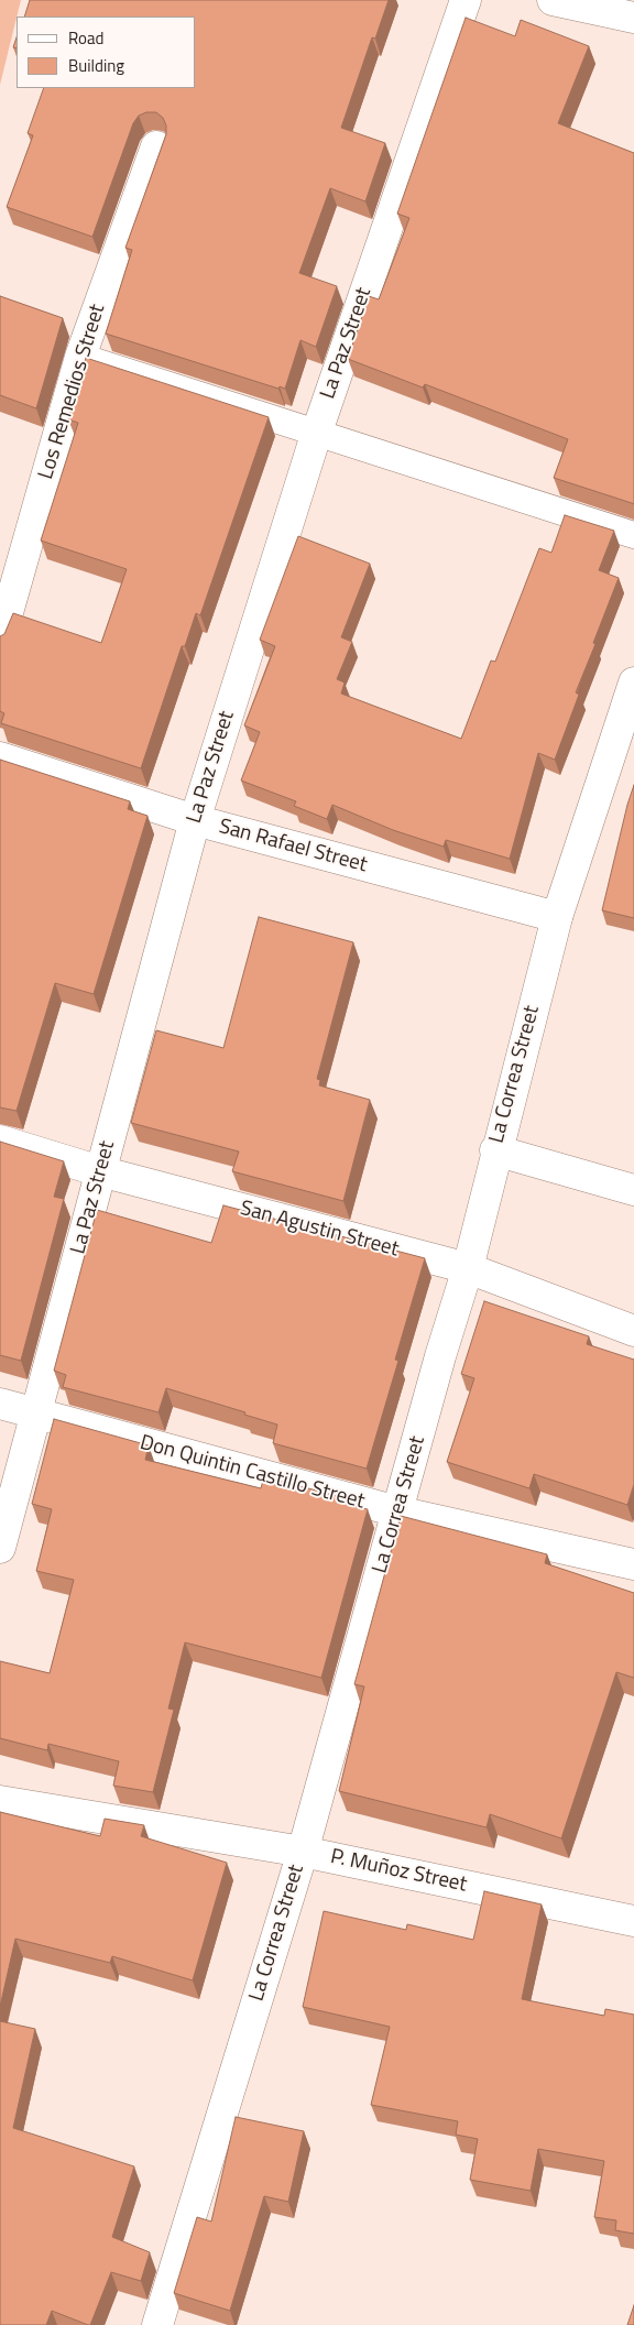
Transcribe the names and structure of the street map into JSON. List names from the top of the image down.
{
  "streets": {
    "street": [
      "La Paz Street",
      "Los Remedios Street",
      "San Rafael Street",
      "La Correa Street",
      "San Agustin Street",
      "Don Quintin Castillo Street",
      "P. Muñoz Street"
    ]
  },
  "crossings": [
    ["La Paz Street", "San Rafael Street"],
    ["La Paz Street", "San Agustin Street"],
    ["La Paz Street", "Don Quintin Castillo Street"],
    ["San Rafael Street", "La Correa Street"],
    ["La Correa Street", "San Agustin Street"],
    ["La Correa Street", "Don Quintin Castillo Street"],
    ["La Correa Street", "P. Muñoz Street"]
  ],
  "legend": ["Road", "Building"]
}
